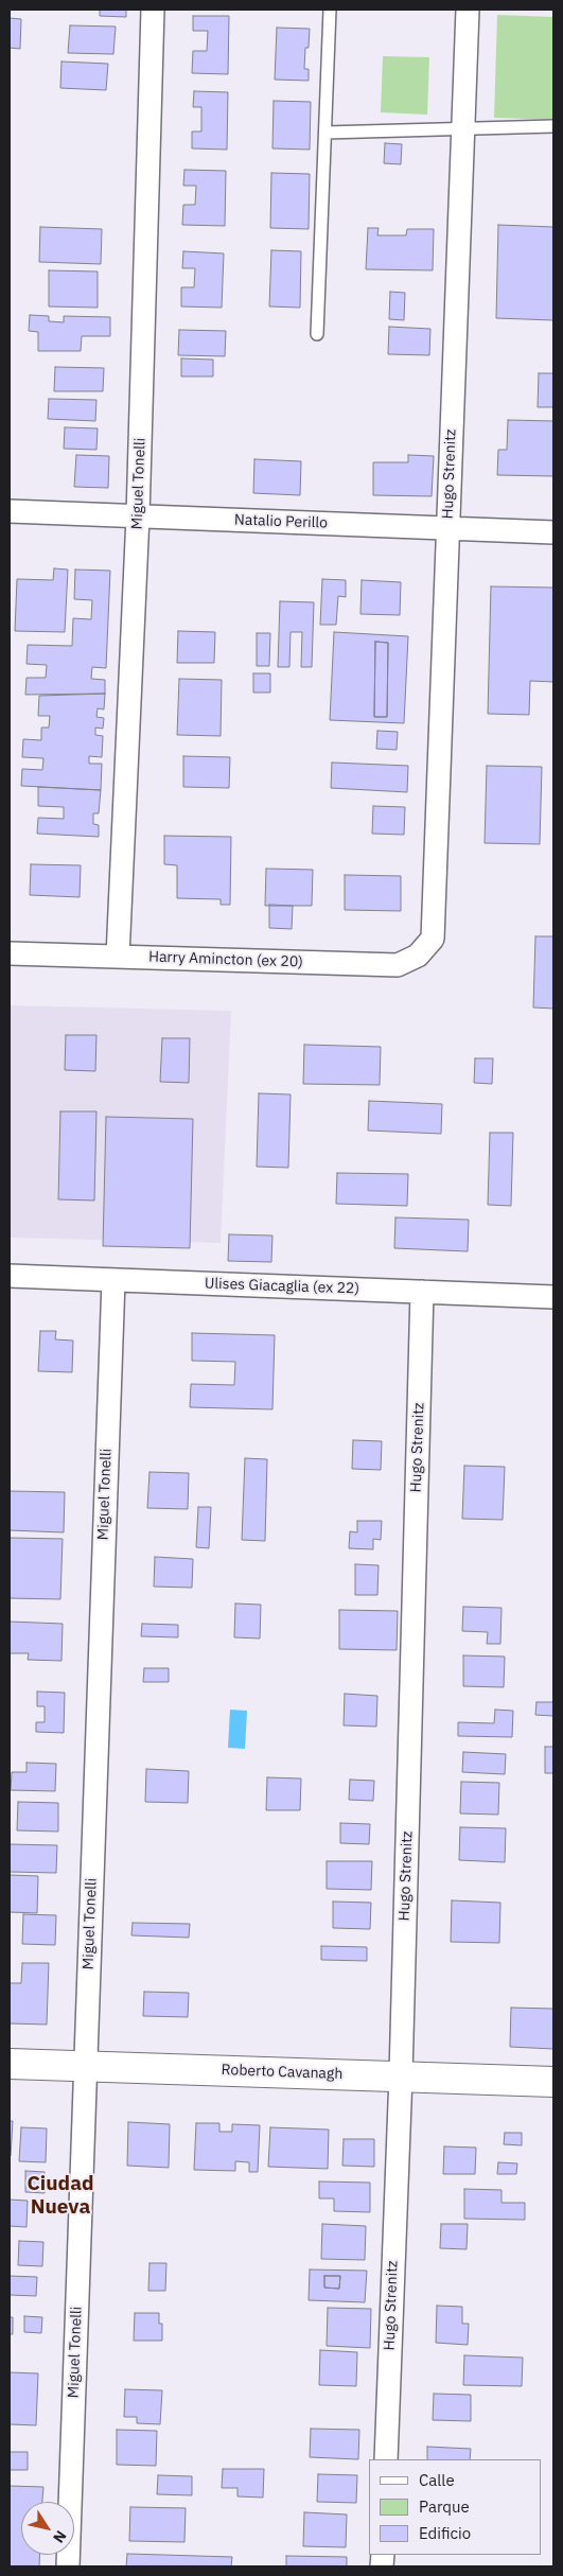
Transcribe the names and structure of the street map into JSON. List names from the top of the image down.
{
  "streets": {
    "main road": ["Roberto Cavanagh"],
    "street": [
      "Hugo Strenitz",
      "Miguel Tonelli",
      "Natalio Perillo",
      "Harry Amincton (ex 20)",
      "Ulises Giacaglia (ex 22)"
    ]
  },
  "crossings": [
    ["Hugo Strenitz", "Natalio Perillo"],
    ["Hugo Strenitz", "Harry Amincton (ex 20)"],
    ["Hugo Strenitz", "Ulises Giacaglia (ex 22)"],
    ["Hugo Strenitz", "Roberto Cavanagh"],
    ["Miguel Tonelli", "Natalio Perillo"],
    ["Miguel Tonelli", "Harry Amincton (ex 20)"],
    ["Miguel Tonelli", "Ulises Giacaglia (ex 22)"],
    ["Miguel Tonelli", "Roberto Cavanagh"]
  ],
  "districts": ["Ciudad Nueva"],
  "legend": ["Calle", "Parque", "Edificio"],
  "north": "bottom right"
}
